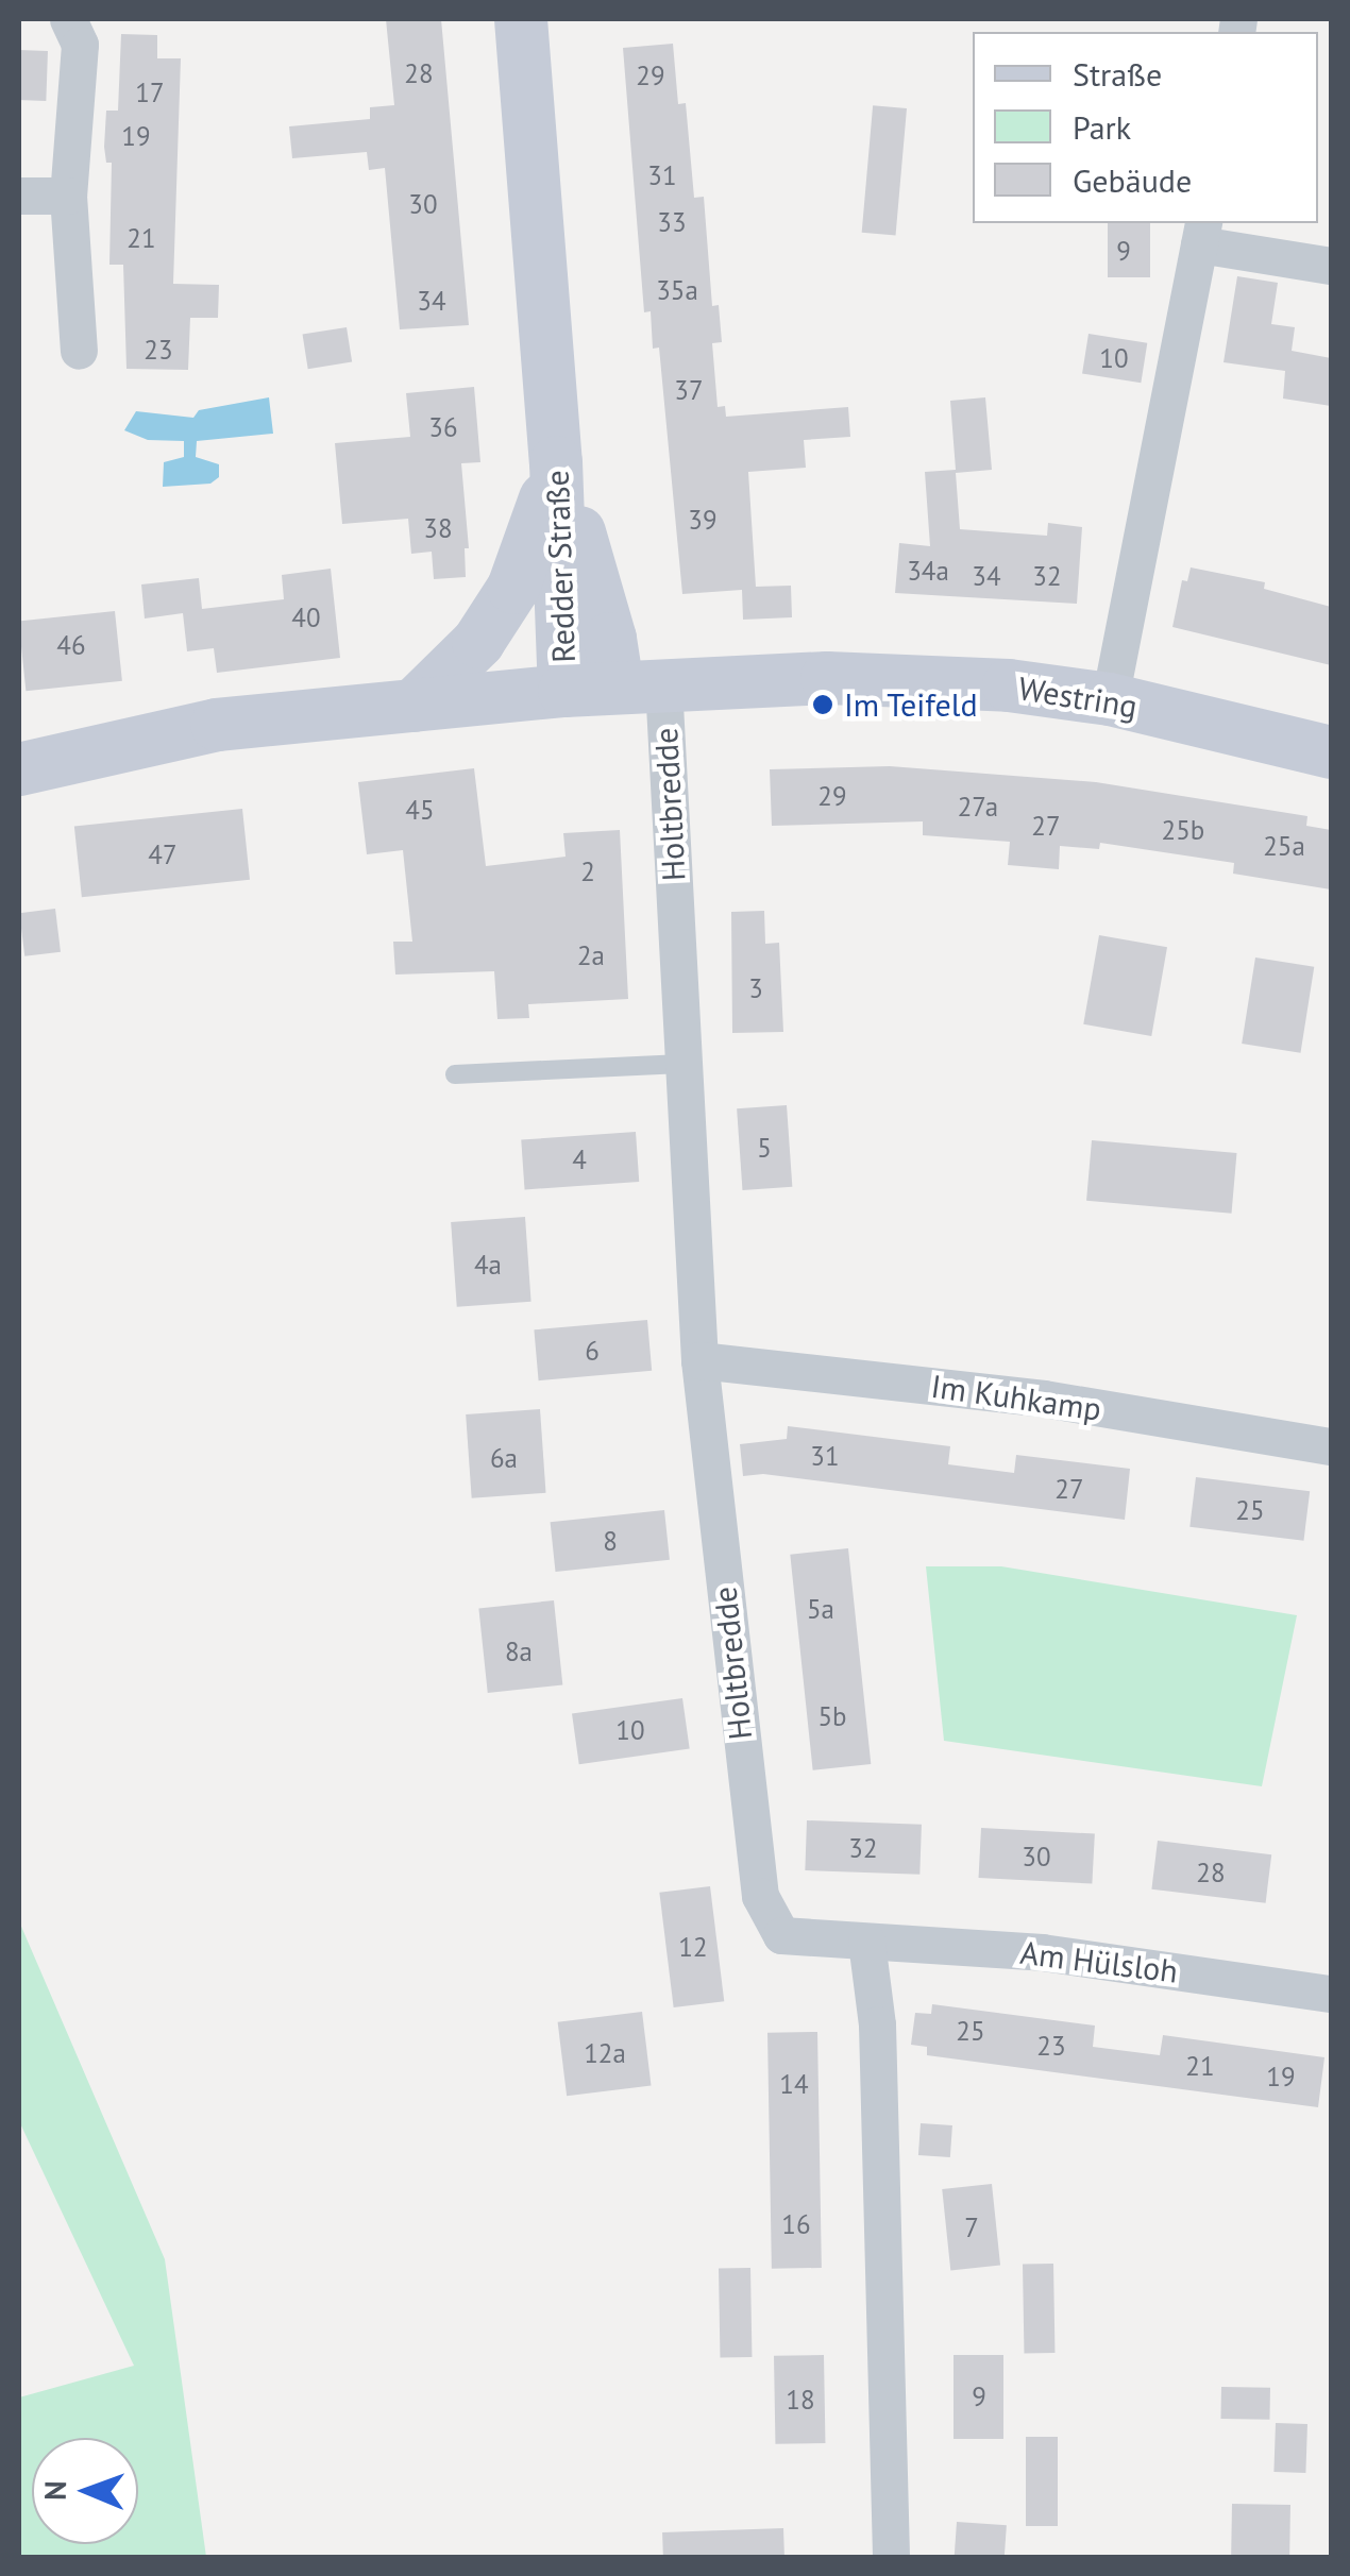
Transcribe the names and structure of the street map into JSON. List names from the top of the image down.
{
  "streets": {
    "street": [
      "Redder Straße",
      "Westring",
      "Holtbredde",
      "Im Kuhkamp",
      "Am Hülsloh"
    ]
  },
  "crossings": [
    ["Redder Straße", "Westring"],
    ["Westring", "Holtbredde"],
    ["Holtbredde", "Im Kuhkamp"],
    ["Holtbredde", "Am Hülsloh"]
  ],
  "places": ["Im Teifeld"],
  "house_numbers": [
    "28",
    "29",
    "17",
    "19",
    "31",
    "30",
    "33",
    "21",
    "9",
    "35a",
    "34",
    "23",
    "10",
    "37",
    "36",
    "39",
    "38",
    "34a",
    "34",
    "32",
    "40",
    "46",
    "29",
    "27a",
    "45",
    "27",
    "25b",
    "25a",
    "47",
    "2",
    "2a",
    "3",
    "5",
    "4",
    "4a",
    "6",
    "31",
    "6a",
    "27",
    "25",
    "8",
    "5a",
    "8a",
    "5b",
    "10",
    "32",
    "30",
    "28",
    "12",
    "25",
    "23",
    "12a",
    "21",
    "19",
    "14",
    "16",
    "7",
    "9",
    "18"
  ],
  "legend": ["Straße", "Park", "Gebäude"],
  "north": "left"
}
